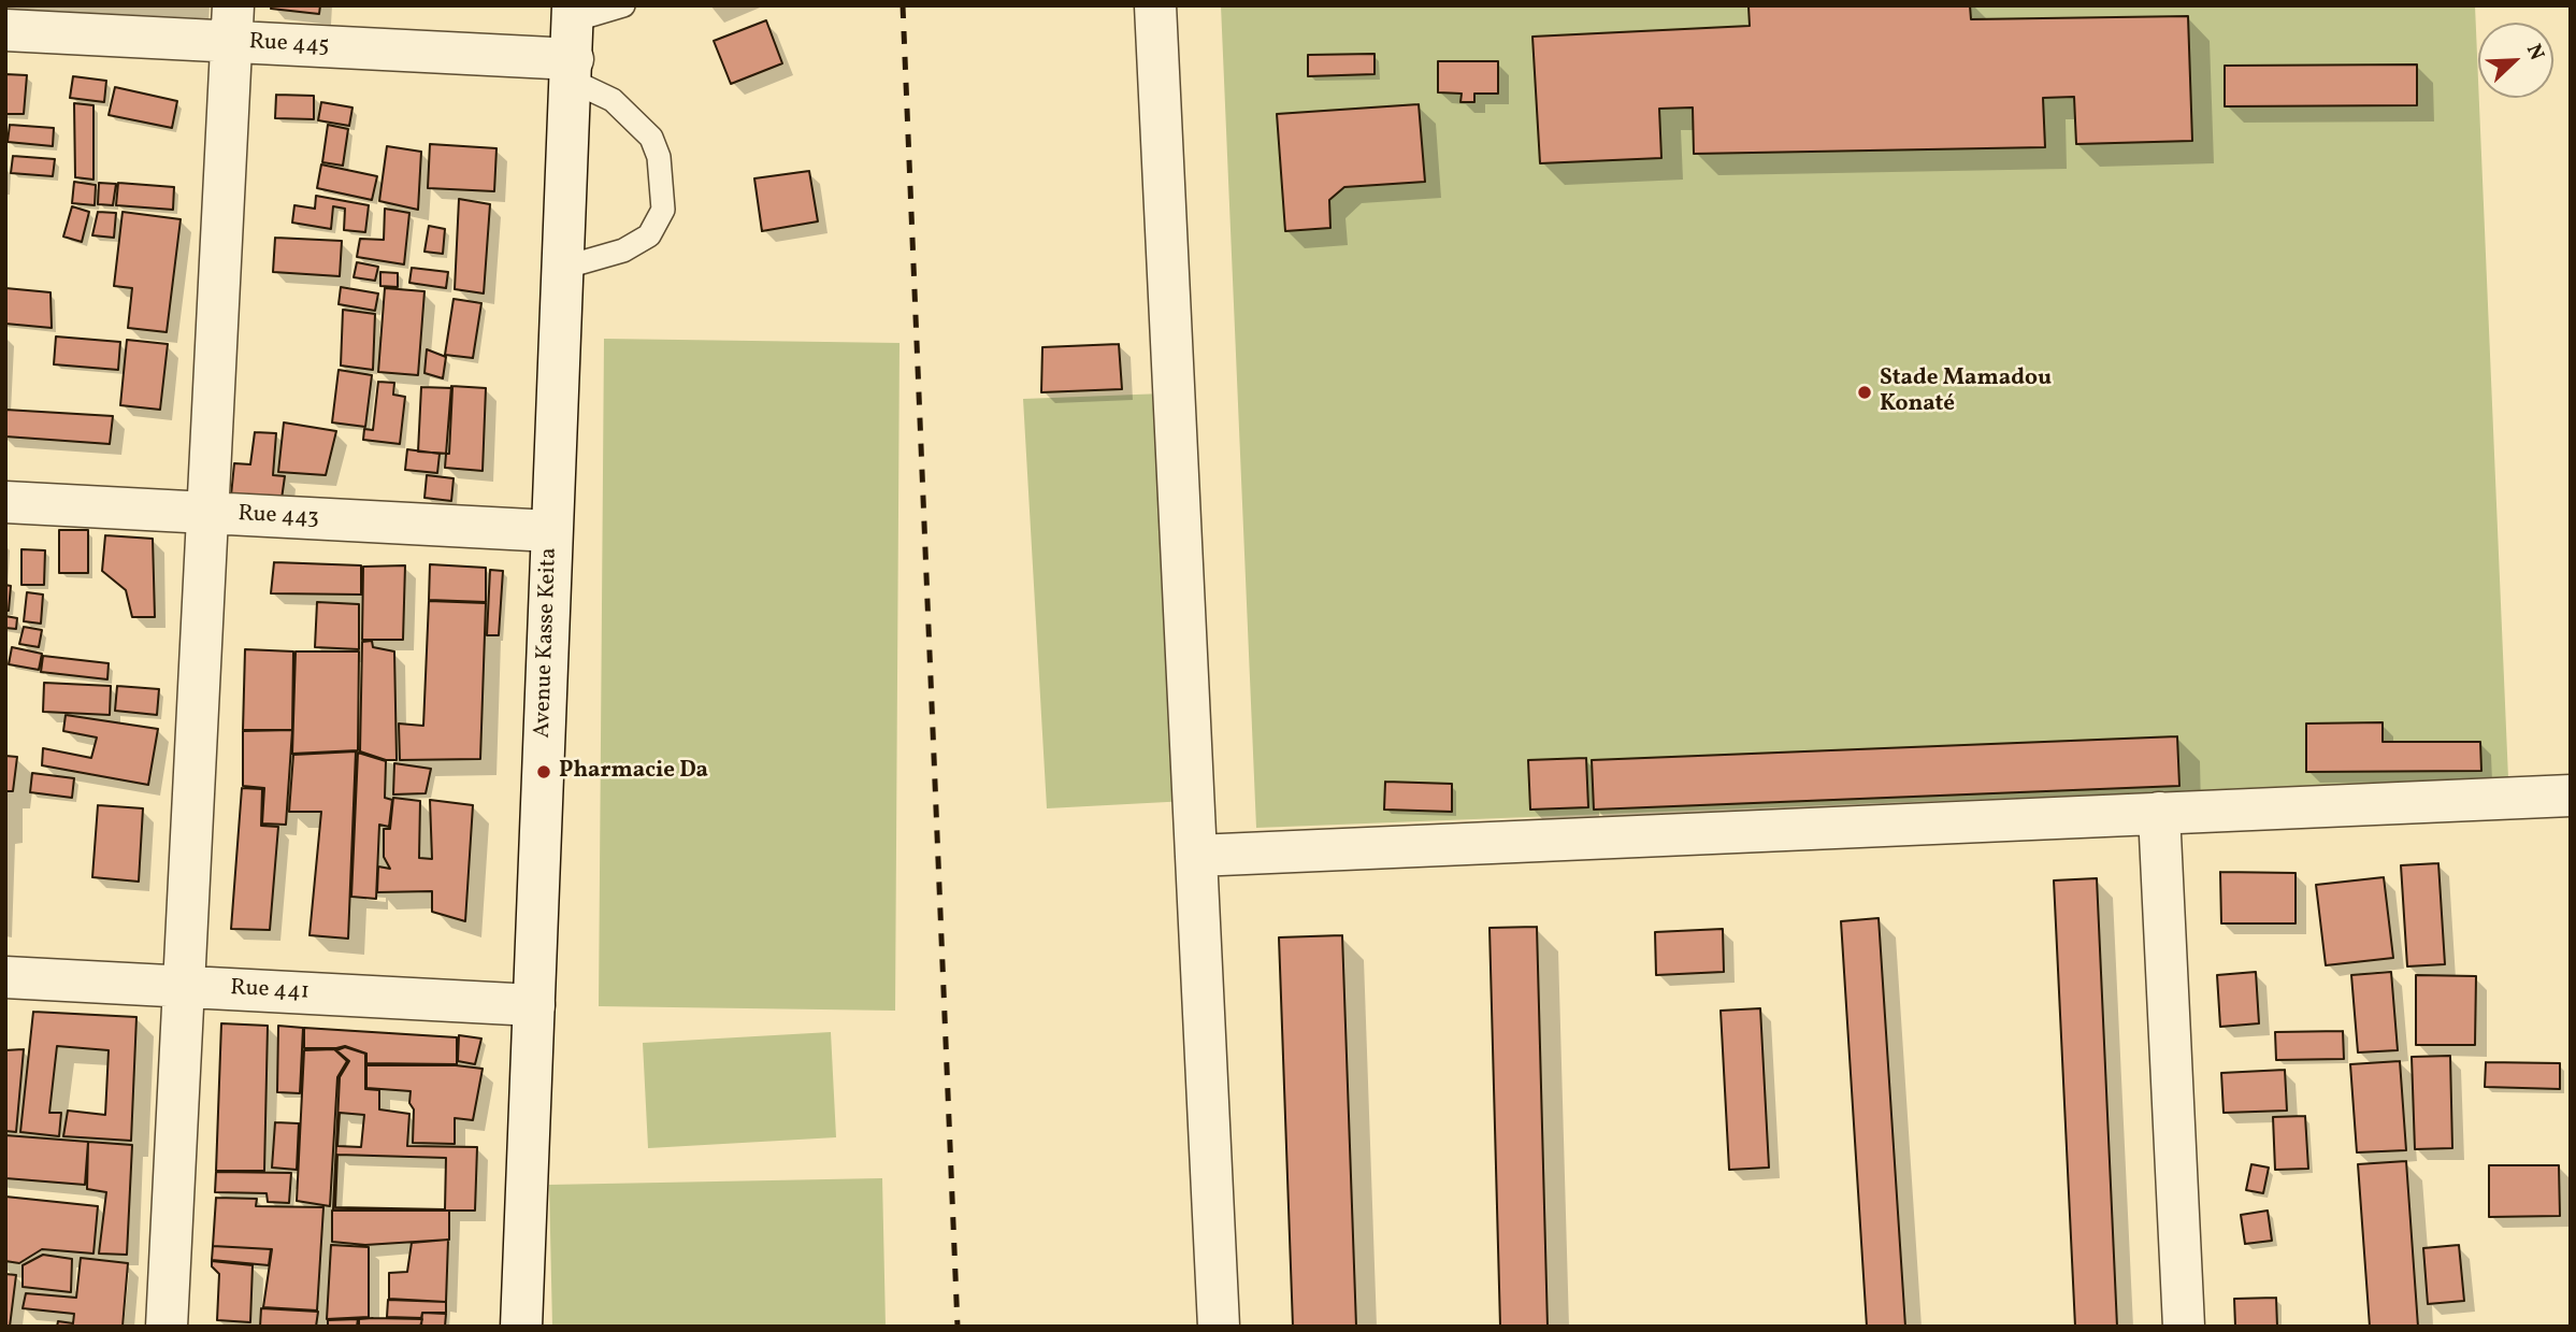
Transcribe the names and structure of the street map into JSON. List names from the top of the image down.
{
  "streets": {
    "street": [
      "Rue 445",
      "Rue 443",
      "Avenue Kasse Keita",
      "Rue 441"
    ]
  },
  "crossings": [
    ["Rue 445", "Avenue Kasse Keita"],
    ["Rue 443", "Avenue Kasse Keita"],
    ["Avenue Kasse Keita", "Rue 441"]
  ],
  "places": ["Stade Mamadou Konaté", "Pharmacie Da"],
  "north": "top right"
}
